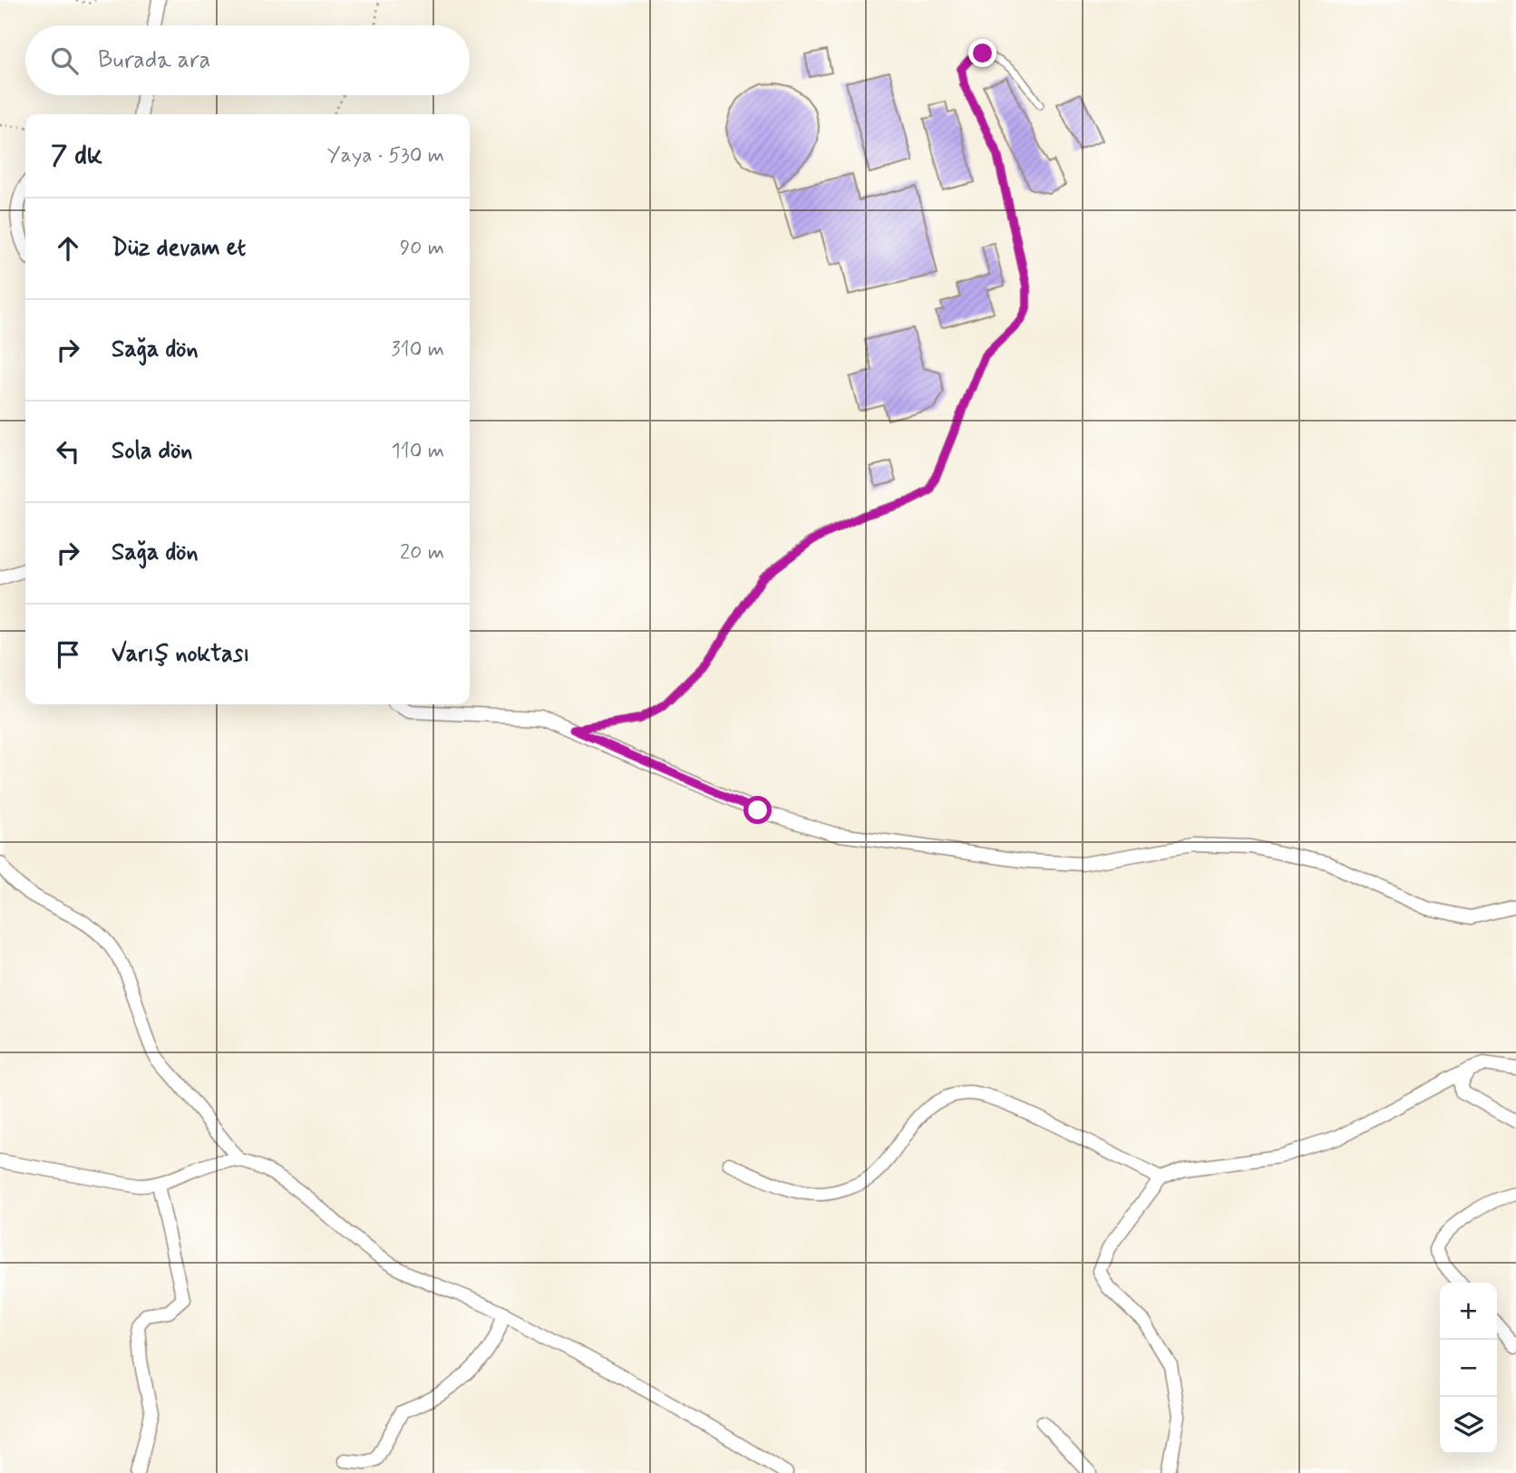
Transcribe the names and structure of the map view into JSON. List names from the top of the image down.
{
  "page": {
    "search": "Burada ara",
    "heading": ["7 dk", "Yaya · 530 m"],
    "list": [
      ["Düz devam et", "90 m"],
      ["Sağa dön", "310 m"],
      ["Sola dön", "110 m"],
      ["Sağa dön", "20 m"],
      "Varış noktası"
    ],
    "map_buttons": ["+", "−"]
  }
}
